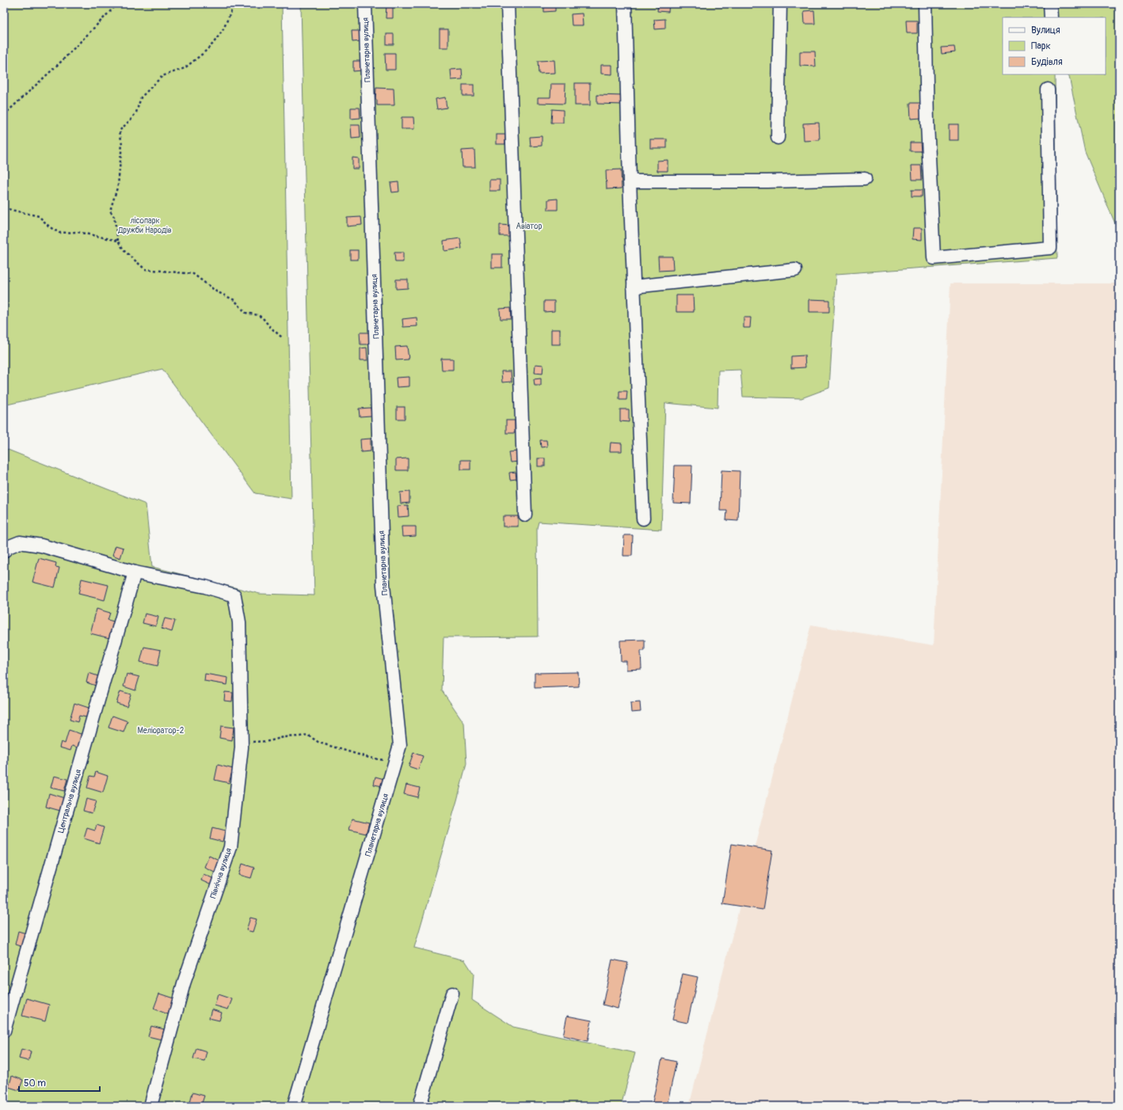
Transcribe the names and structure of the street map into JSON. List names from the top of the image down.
{
  "streets": {
    "street": ["Планетарна вулиця", "Центральна вулиця", "Північна вулиця"]
  },
  "crossings": [
    ["Центральна вулиця", "Північна вулиця"]
  ],
  "parks": ["лісопарк Дружби Народів", "Авіатор", "Меліоратор-2"],
  "legend": ["Вулиця", "Парк", "Будівля"],
  "scale_bar": "50 m"
}
